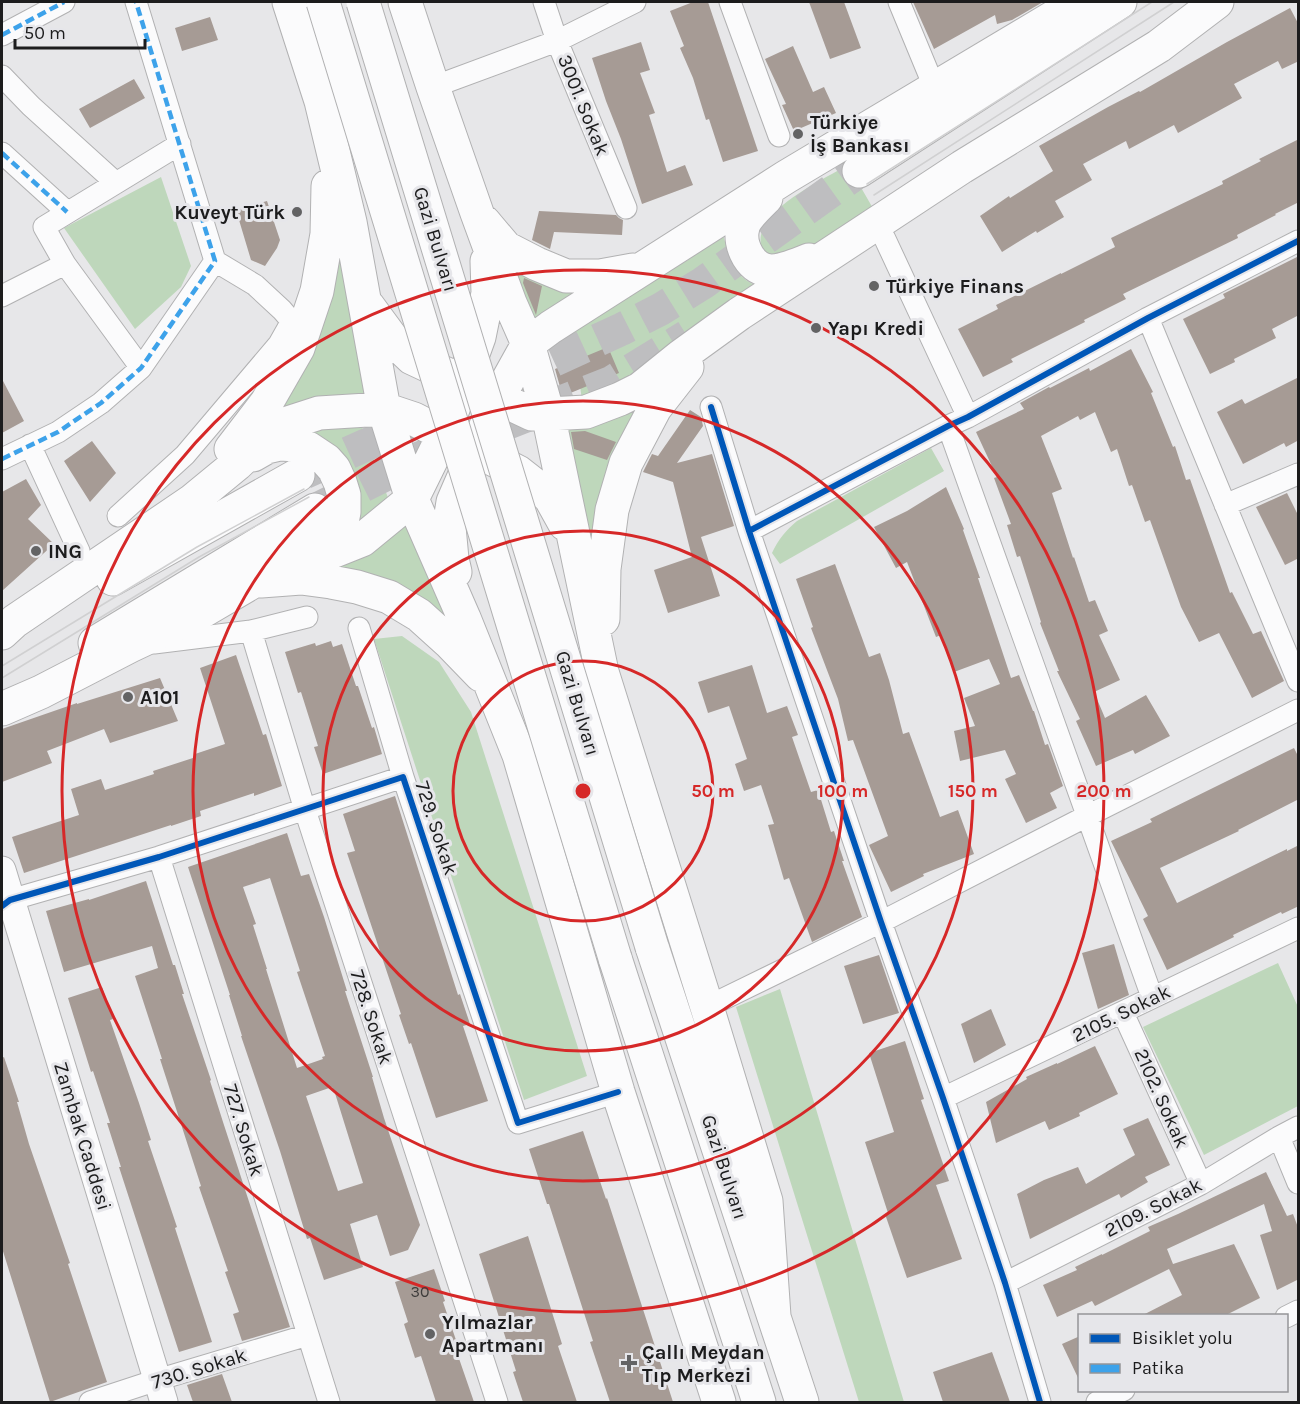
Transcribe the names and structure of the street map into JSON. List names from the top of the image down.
{
  "streets": {
    "highway": ["Gazi Bulvarı"],
    "street": [
      "3001. Sokak",
      "729. Sokak",
      "2105. Sokak",
      "728. Sokak",
      "2102. Sokak",
      "727. Sokak",
      "Zambak Caddesi",
      "2109. Sokak",
      "730. Sokak"
    ]
  },
  "crossings": [
    ["729. Sokak", "728. Sokak"],
    ["729. Sokak", "727. Sokak"],
    ["729. Sokak", "Zambak Caddesi"],
    ["2105. Sokak", "2102. Sokak"],
    ["2102. Sokak", "2109. Sokak"],
    ["727. Sokak", "730. Sokak"],
    ["Zambak Caddesi", "730. Sokak"]
  ],
  "places": {
    "other": [
      "Türkiye İş Bankası",
      "Kuveyt Türk",
      "Türkiye Finans",
      "Yapı Kredi",
      "ING",
      "A101",
      "Yılmazlar Apartmanı"
    ],
    "health": ["Çallı Meydan Tıp Merkezi"]
  },
  "house_numbers": ["30"],
  "legend": ["Bisiklet yolu", "Patika"],
  "scale_bar": "50 m",
  "rings": [
    "50 m",
    "100 m",
    "150 m",
    "200 m"
  ]
}
